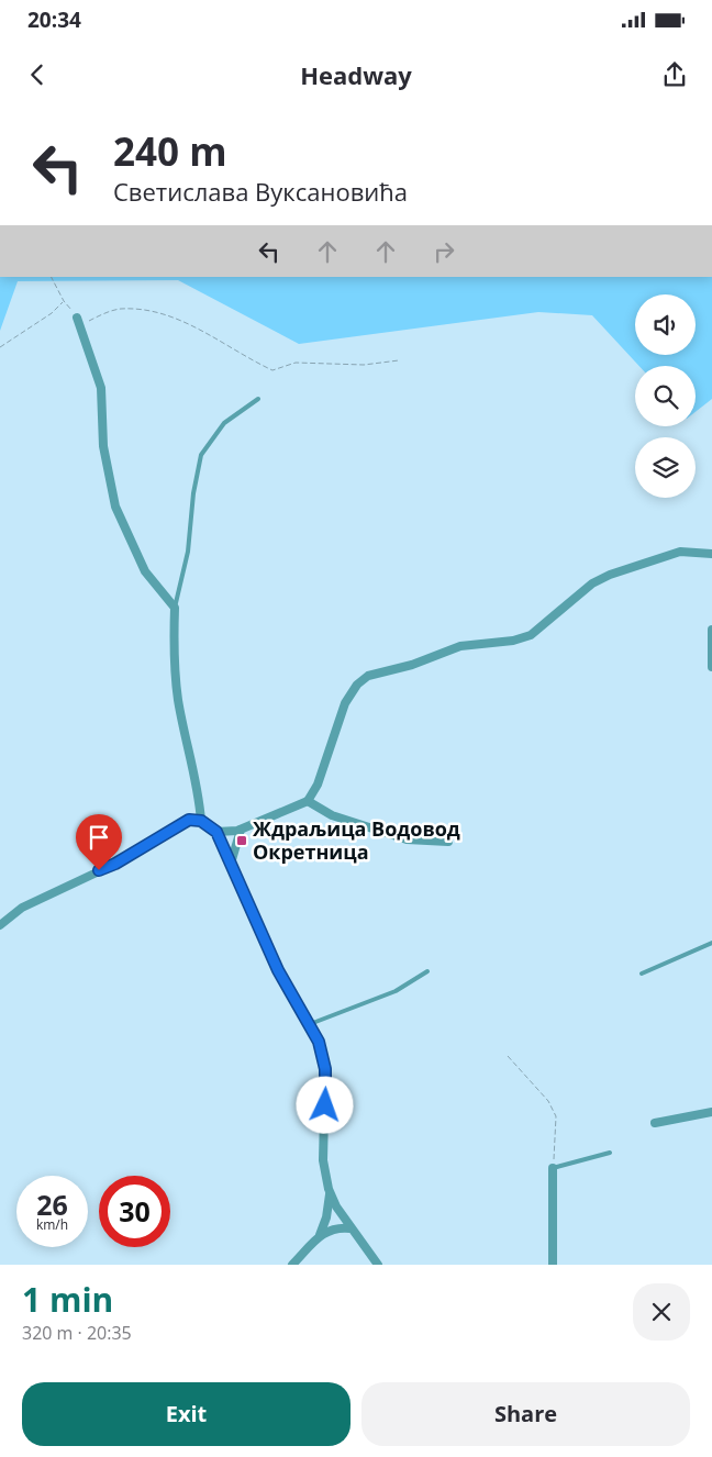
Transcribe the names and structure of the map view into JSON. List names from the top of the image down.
{
  "places": {
    "transit": ["Ждраљица Водовод Окретница"]
  },
  "page": {
    "status": "20:34",
    "header": "Headway",
    "turn": ["240 m", "Светислава Вуксановића"],
    "speed": "26 km/h",
    "limit": "30",
    "heading": ["1 min", "320 m · 20:35"],
    "buttons": ["Exit", "Share"]
  }
}
